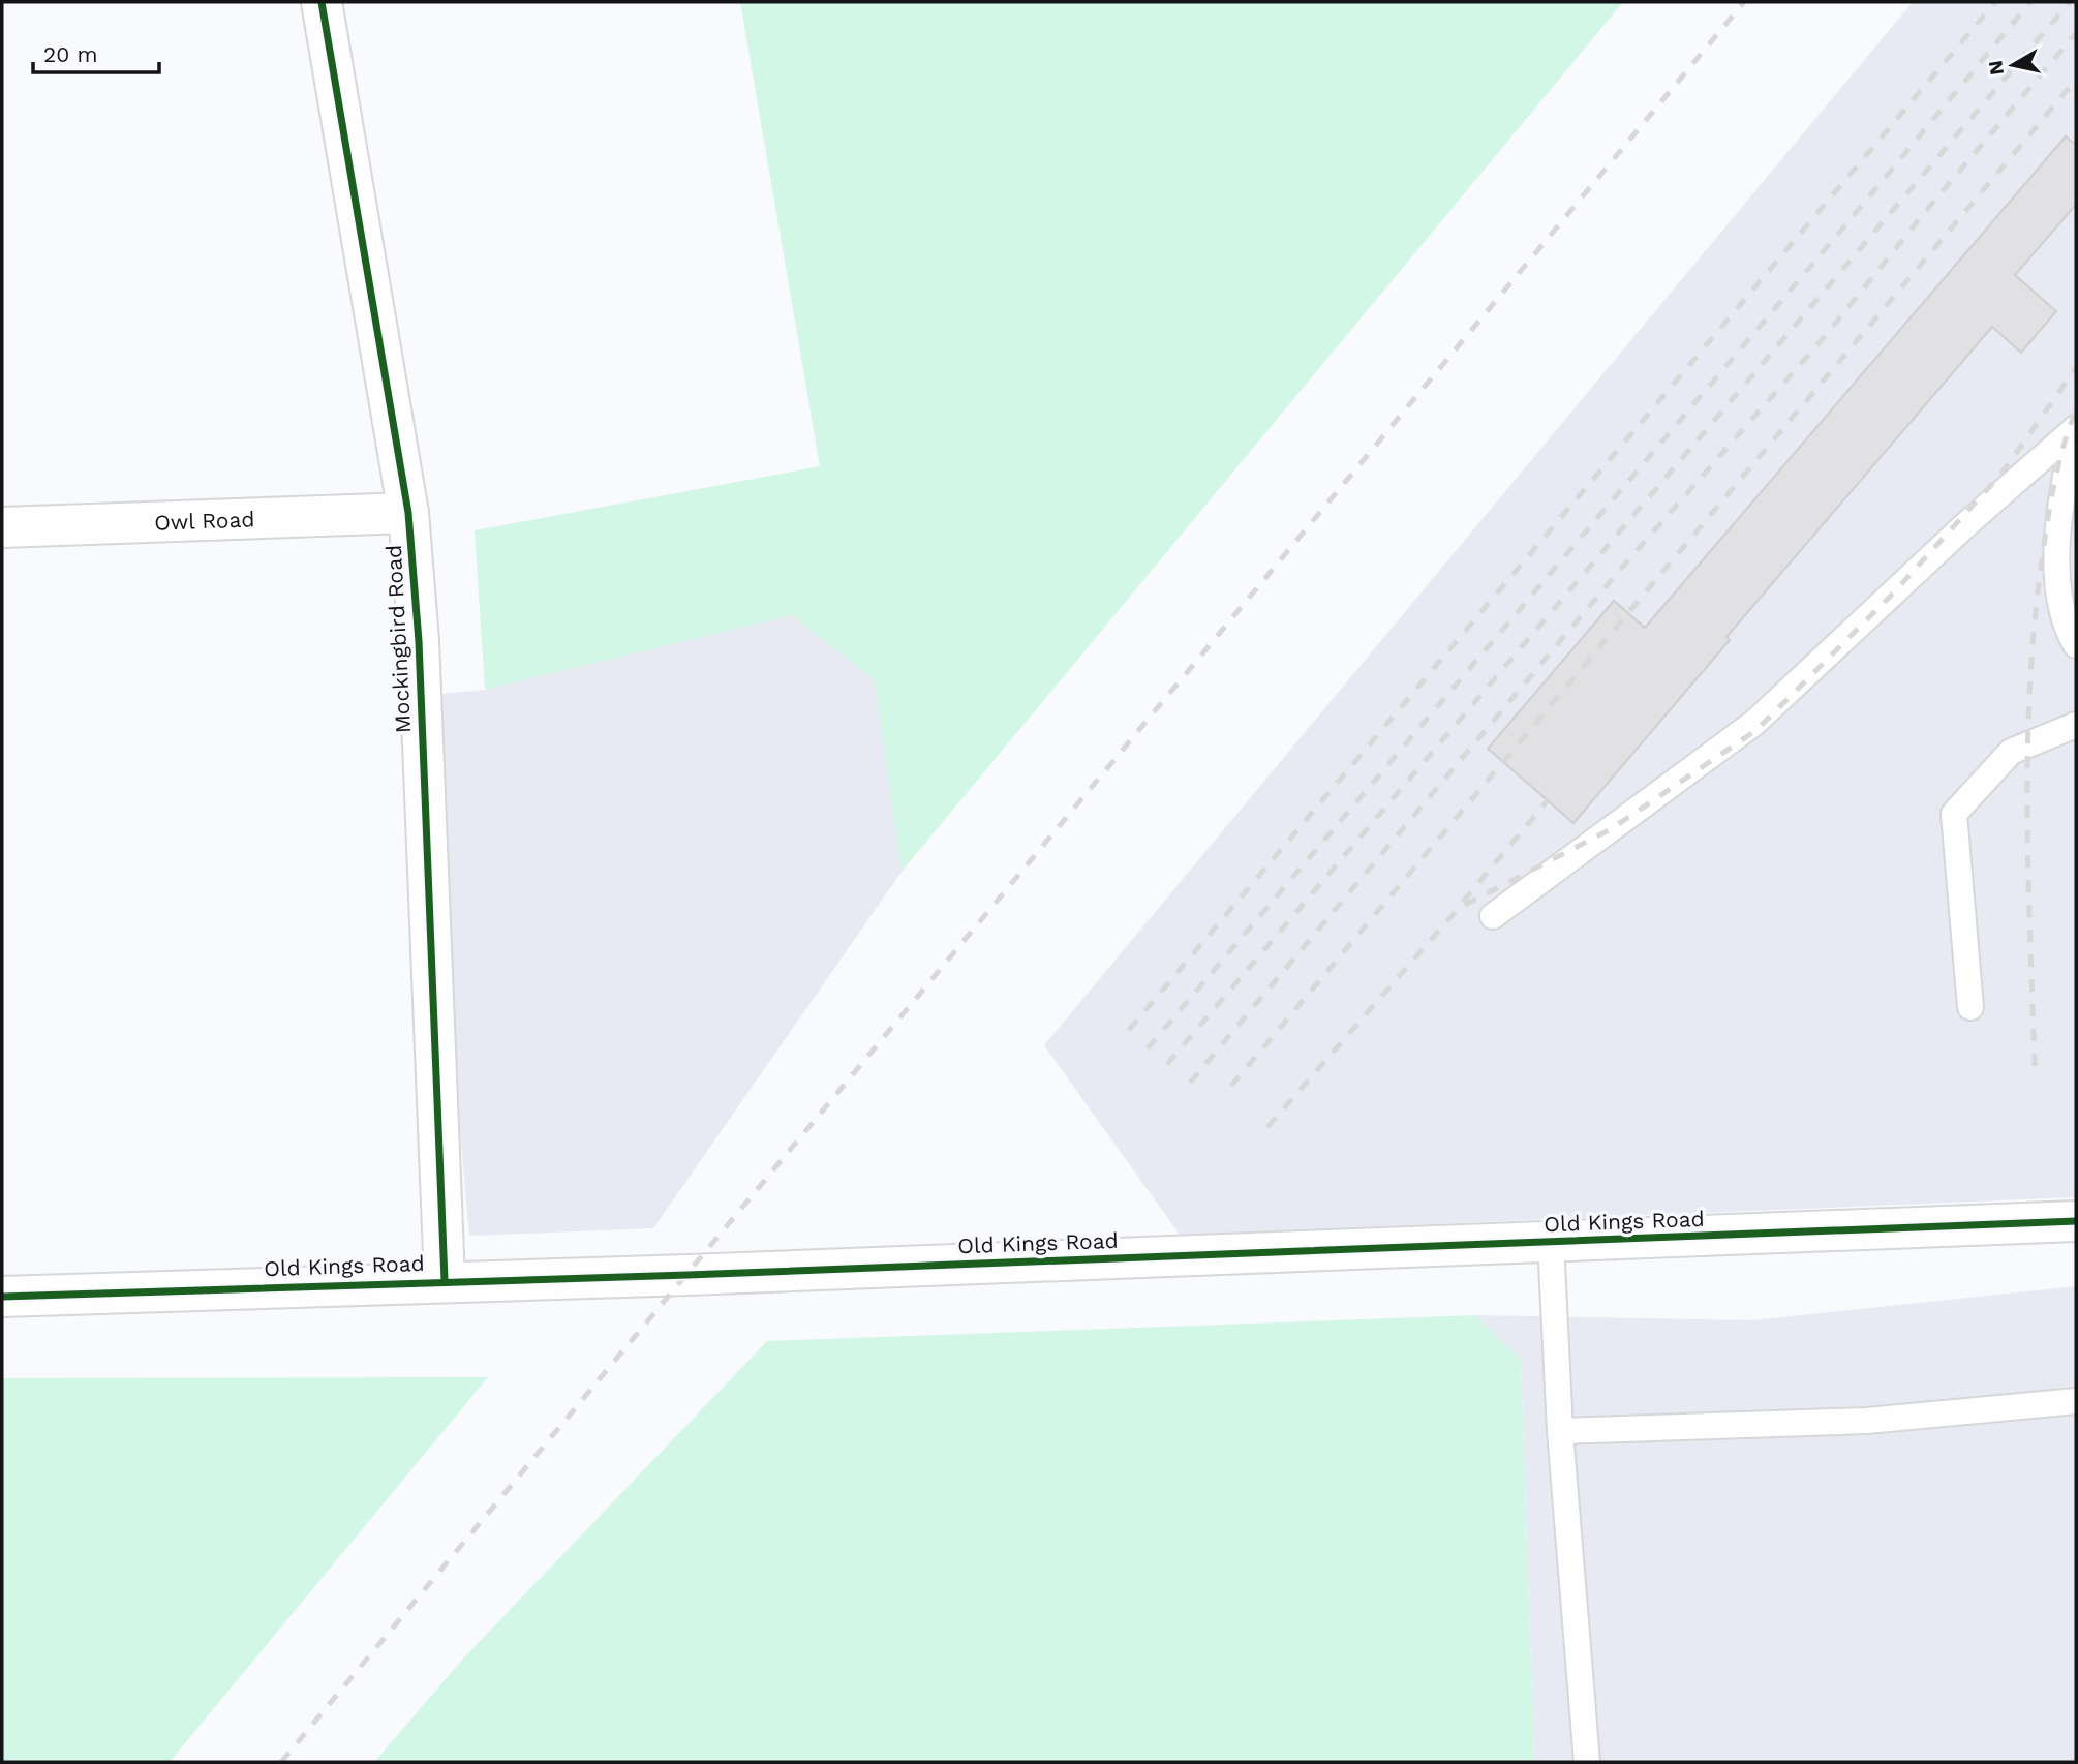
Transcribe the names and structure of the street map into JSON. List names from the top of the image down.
{
  "streets": {
    "street": ["Owl Road", "Mockingbird Road", "Old Kings Road"]
  },
  "crossings": [
    ["Owl Road", "Mockingbird Road"],
    ["Mockingbird Road", "Old Kings Road"]
  ],
  "scale_bar": "20 m",
  "north": "left"
}
